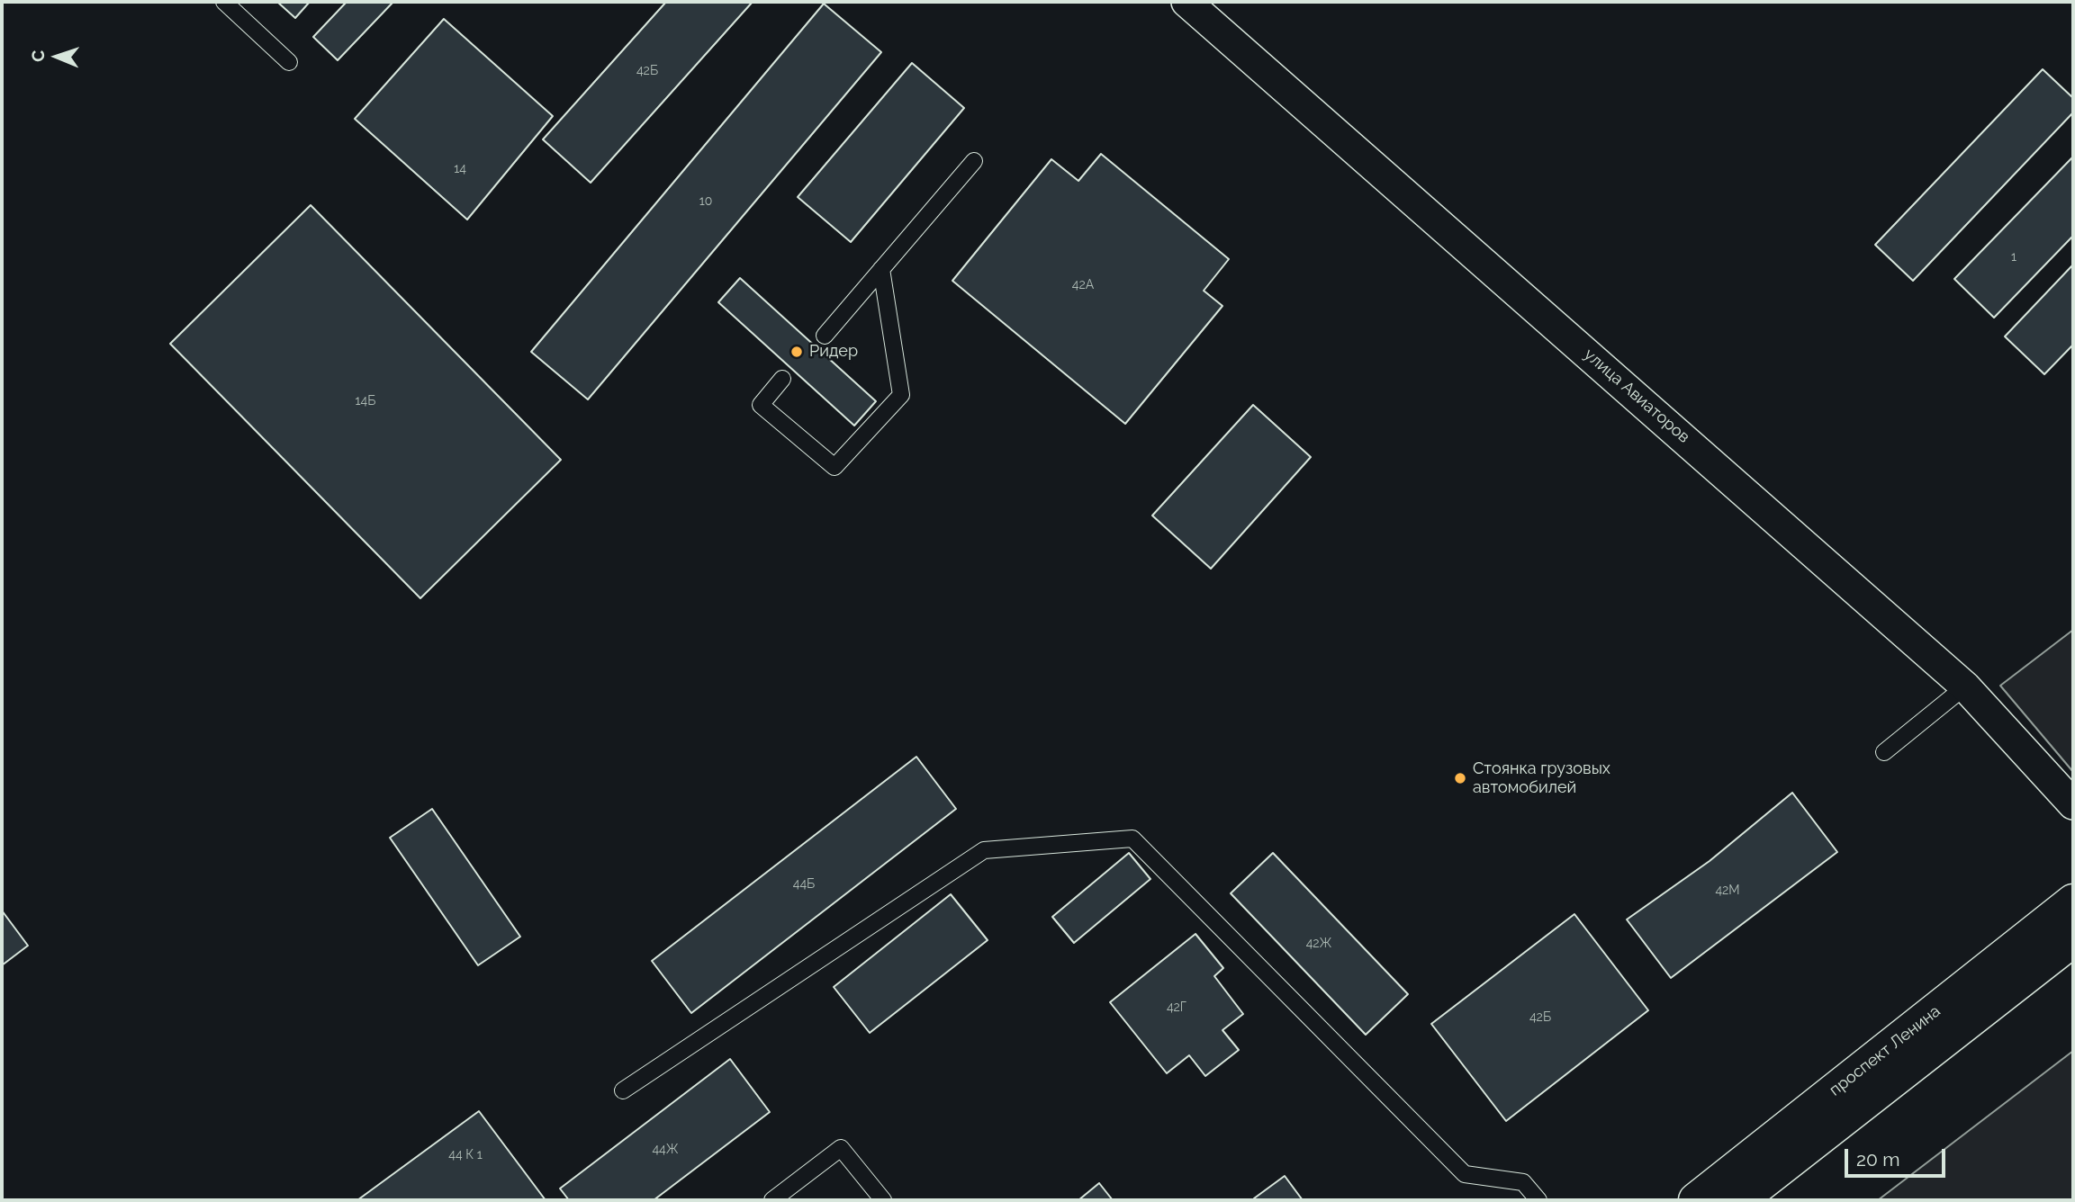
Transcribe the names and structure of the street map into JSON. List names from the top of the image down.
{
  "streets": {
    "main road": ["проспект Ленина"],
    "street": ["улица Авиаторов"]
  },
  "places": ["Ридер", "Стоянка грузовых автомобилей"],
  "house_numbers": [
    "42Б",
    "14",
    "10",
    "1",
    "42А",
    "14Б",
    "44Б",
    "42М",
    "42Ж",
    "42Г",
    "42Б",
    "44Ж",
    "44 К 1"
  ],
  "scale_bar": "20 m",
  "north": "left"
}
